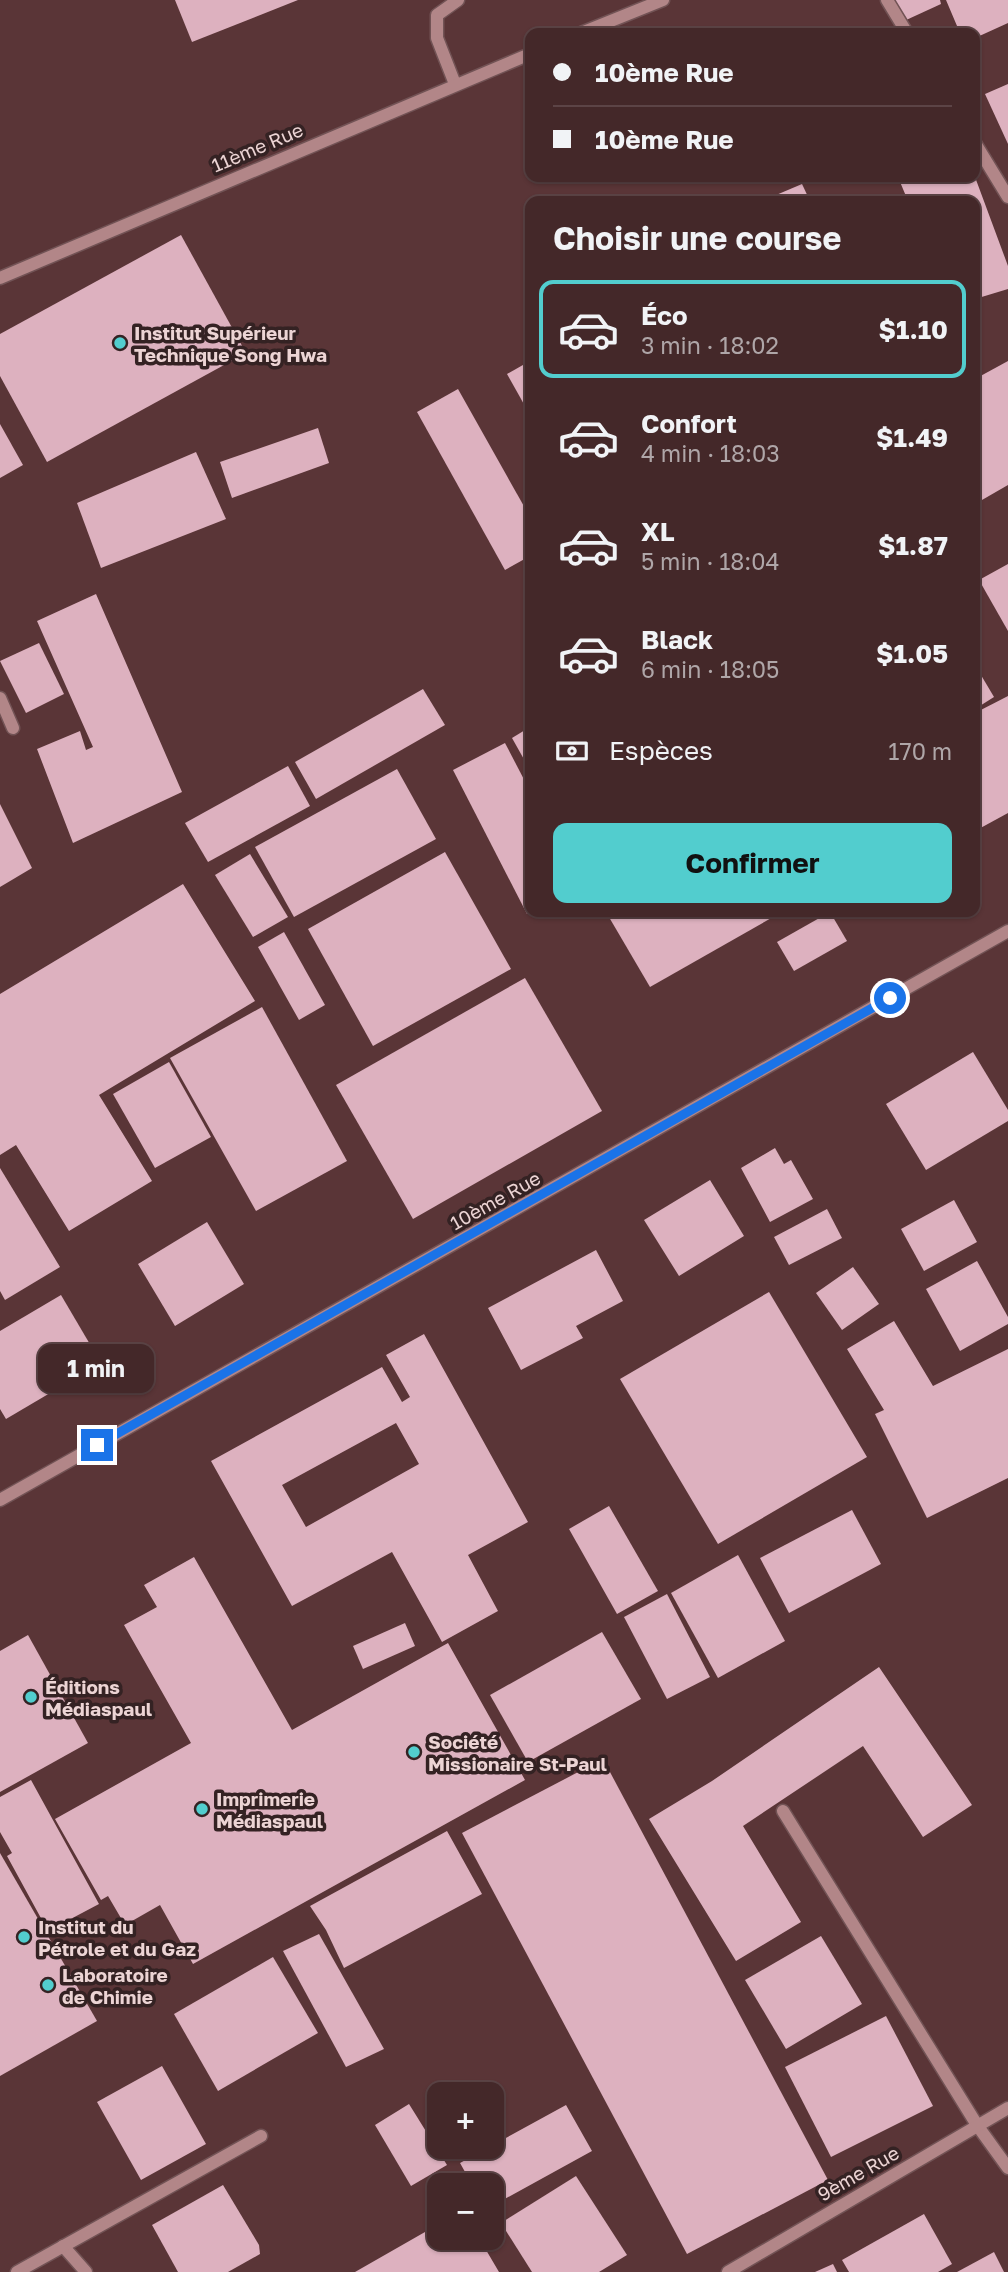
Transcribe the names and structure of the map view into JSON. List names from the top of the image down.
{
  "streets": {
    "street": ["11ème Rue", "10ème Rue", "9ème Rue"]
  },
  "places": [
    "Institut Supérieur Technique Song Hwa",
    "Éditions Médiaspaul",
    "Société Missionaire St-Paul",
    "Imprimerie Médiaspaul",
    "Institut du Pétrole et du Gaz",
    "Laboratoire de Chimie"
  ],
  "page": {
    "banner": ["10ème Rue", "10ème Rue"],
    "heading": "Choisir une course",
    "list": [
      {
        "name": "Éco",
        "note": "3 min · 18:02",
        "value": "$1.10"
      },
      {
        "name": "Confort",
        "note": "4 min · 18:03",
        "value": "$1.49"
      },
      {
        "name": "XL",
        "note": "5 min · 18:04",
        "value": "$1.87"
      },
      {
        "name": "Black",
        "note": "6 min · 18:05",
        "value": "$1.05"
      }
    ],
    "pay": ["Espèces", "170 m"],
    "buttons": "Confirmer",
    "bubble": "1 min",
    "map_buttons": ["+", "−"]
  }
}
